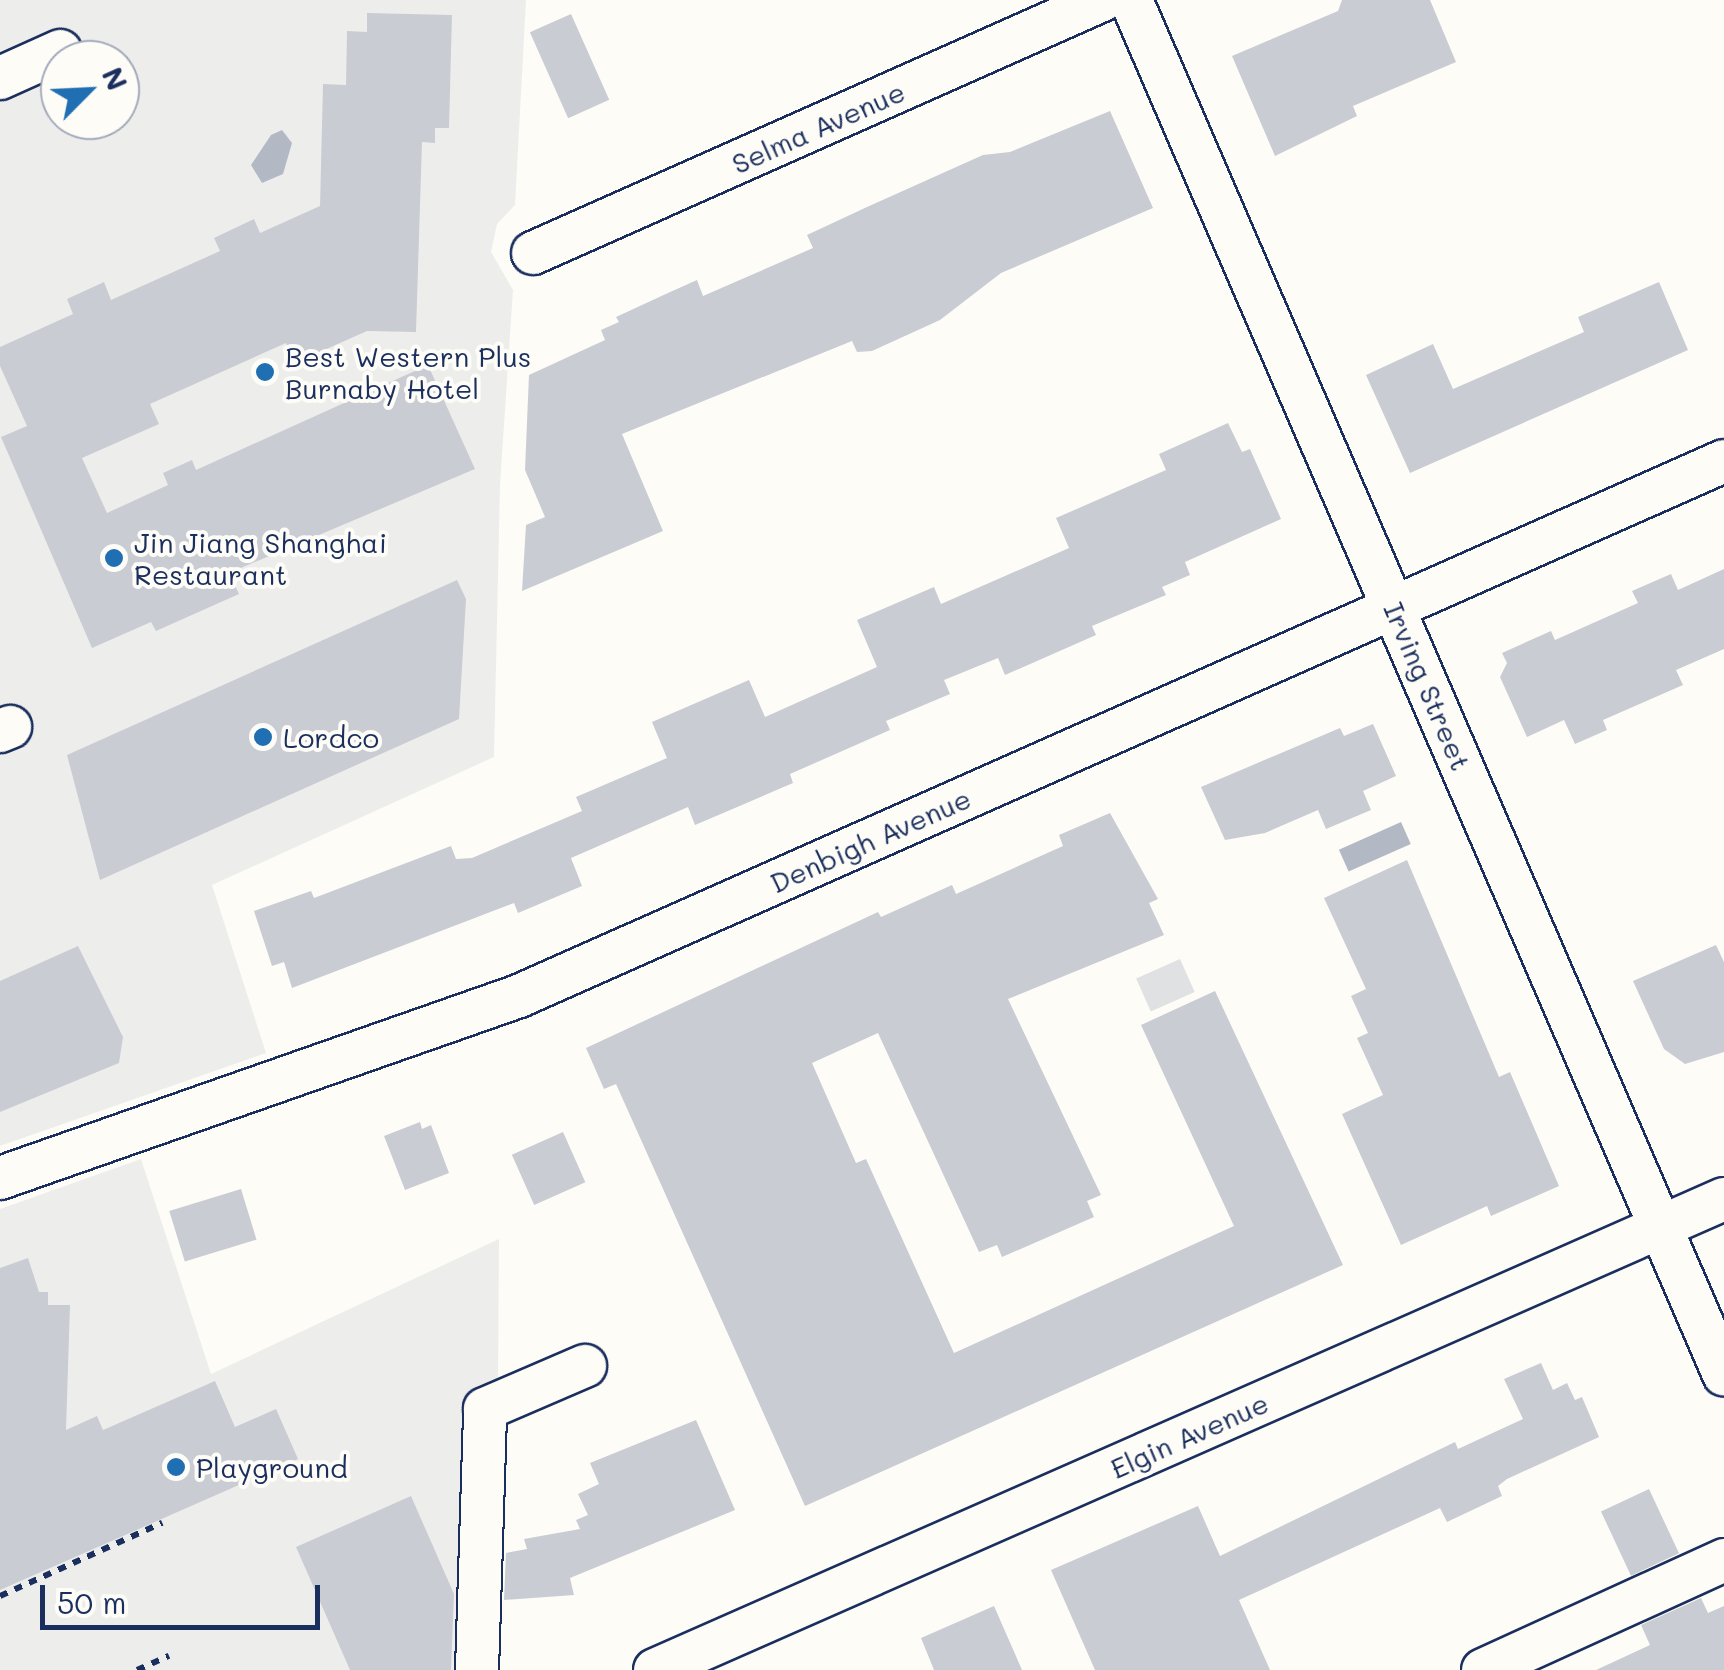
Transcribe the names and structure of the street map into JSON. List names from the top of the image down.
{
  "streets": {
    "street": [
      "Selma Avenue",
      "Irving Street",
      "Denbigh Avenue",
      "Elgin Avenue"
    ]
  },
  "crossings": [
    ["Irving Street", "Denbigh Avenue"],
    ["Irving Street", "Elgin Avenue"]
  ],
  "places": [
    "Best Western Plus Burnaby Hotel",
    "Jin Jiang Shanghai Restaurant",
    "Lordco",
    "Playground"
  ],
  "scale_bar": "50 m",
  "north": "top right"
}
